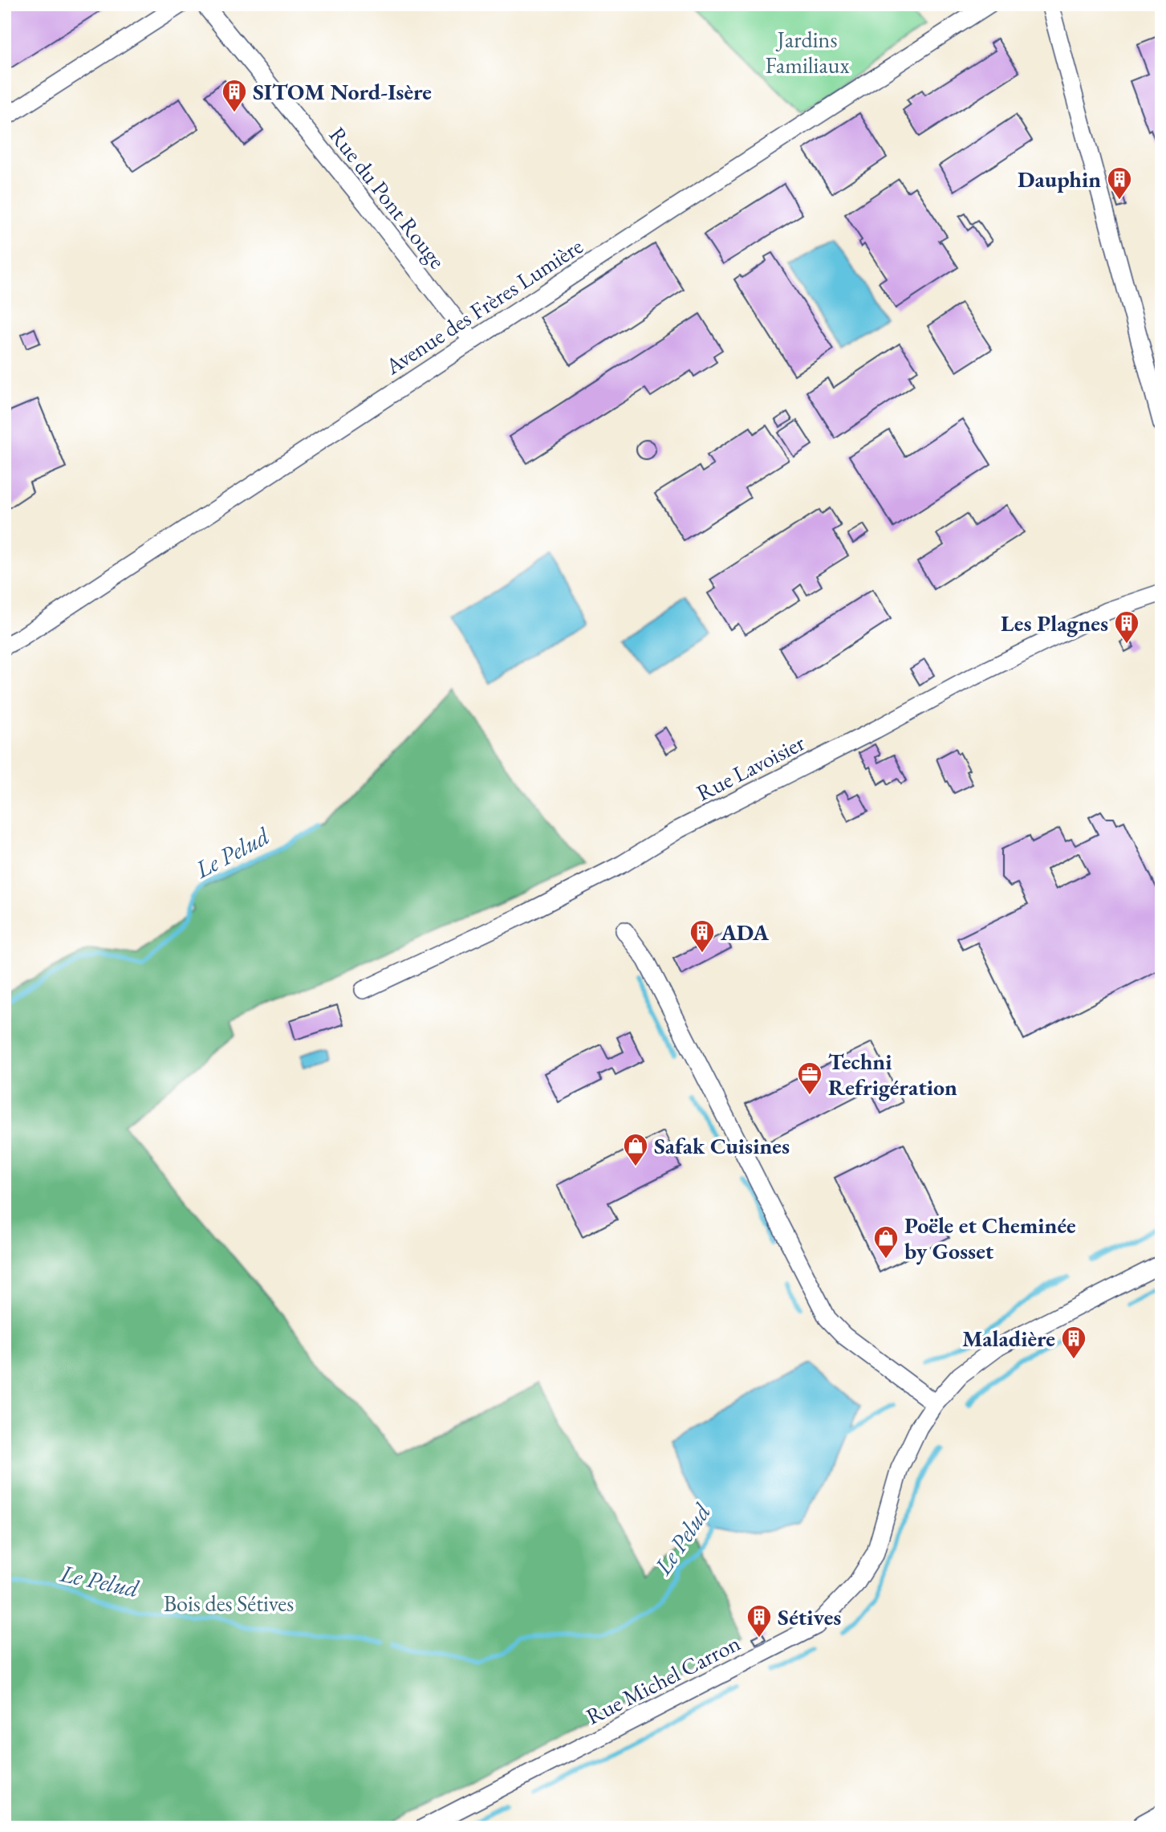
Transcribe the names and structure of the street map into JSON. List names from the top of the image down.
{
  "streets": {
    "street": [
      "Rue du Pont Rouge",
      "Avenue des Frères Lumière",
      "Rue Lavoisier",
      "Rue Michel Carron"
    ]
  },
  "crossings": [
    ["Rue du Pont Rouge", "Avenue des Frères Lumière"]
  ],
  "water": ["Le Pelud"],
  "parks": ["Jardins Familiaux", "Bois des Sétives"],
  "places": {
    "building": [
      "SITOM Nord-Isère",
      "Dauphin",
      "Les Plagnes",
      "ADA",
      "Maladière",
      "Sétives"
    ],
    "office": ["Techni Refrigération"],
    "shop": ["Safak Cuisines", "Poële et Cheminée by Gosset"]
  }
}
